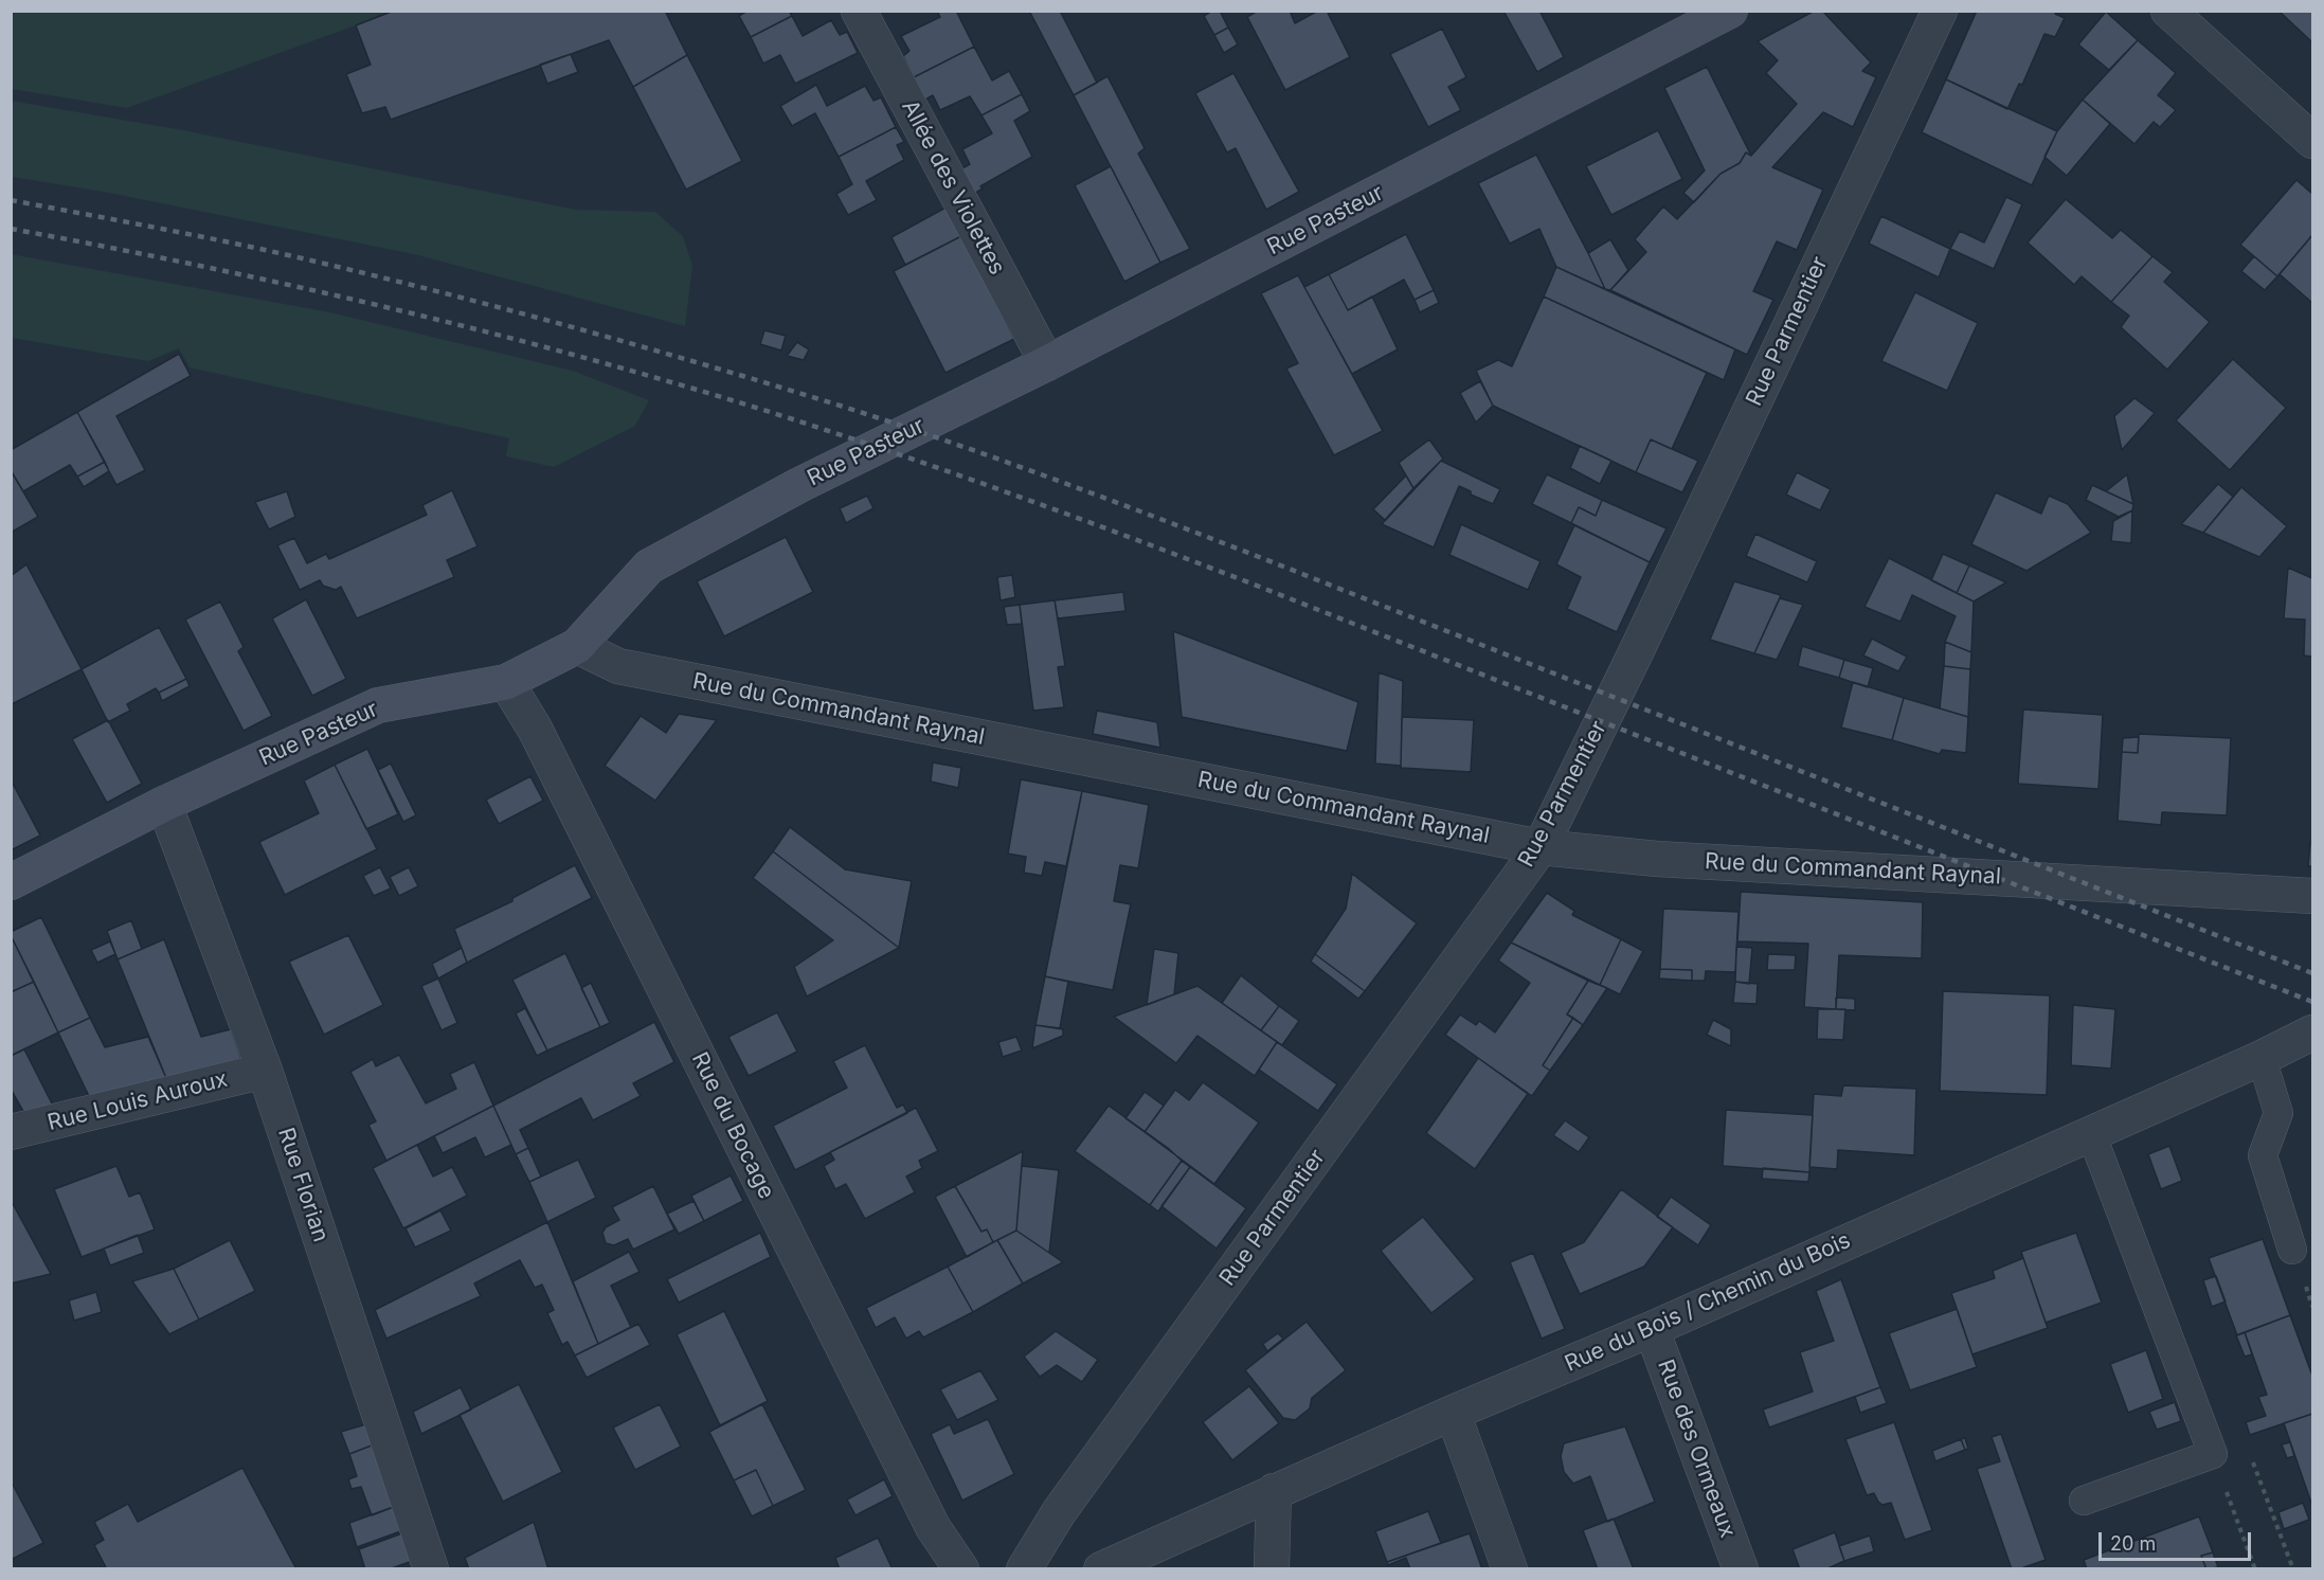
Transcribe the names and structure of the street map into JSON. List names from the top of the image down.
{
  "streets": {
    "street": [
      "Allée des Violettes",
      "Rue Pasteur",
      "Rue Parmentier",
      "Rue du Commandant Raynal",
      "Rue Louis Auroux",
      "Rue du Bocage",
      "Rue Florian",
      "Rue du Bois / Chemin du Bois",
      "Rue des Ormeaux"
    ]
  },
  "crossings": [
    ["Allée des Violettes", "Rue Pasteur"],
    ["Rue Pasteur", "Rue du Commandant Raynal"],
    ["Rue Pasteur", "Rue du Bocage"],
    ["Rue Pasteur", "Rue Florian"],
    ["Rue Parmentier", "Rue du Commandant Raynal"],
    ["Rue Louis Auroux", "Rue Florian"],
    ["Rue du Bois / Chemin du Bois", "Rue des Ormeaux"]
  ],
  "scale_bar": "20 m"
}
